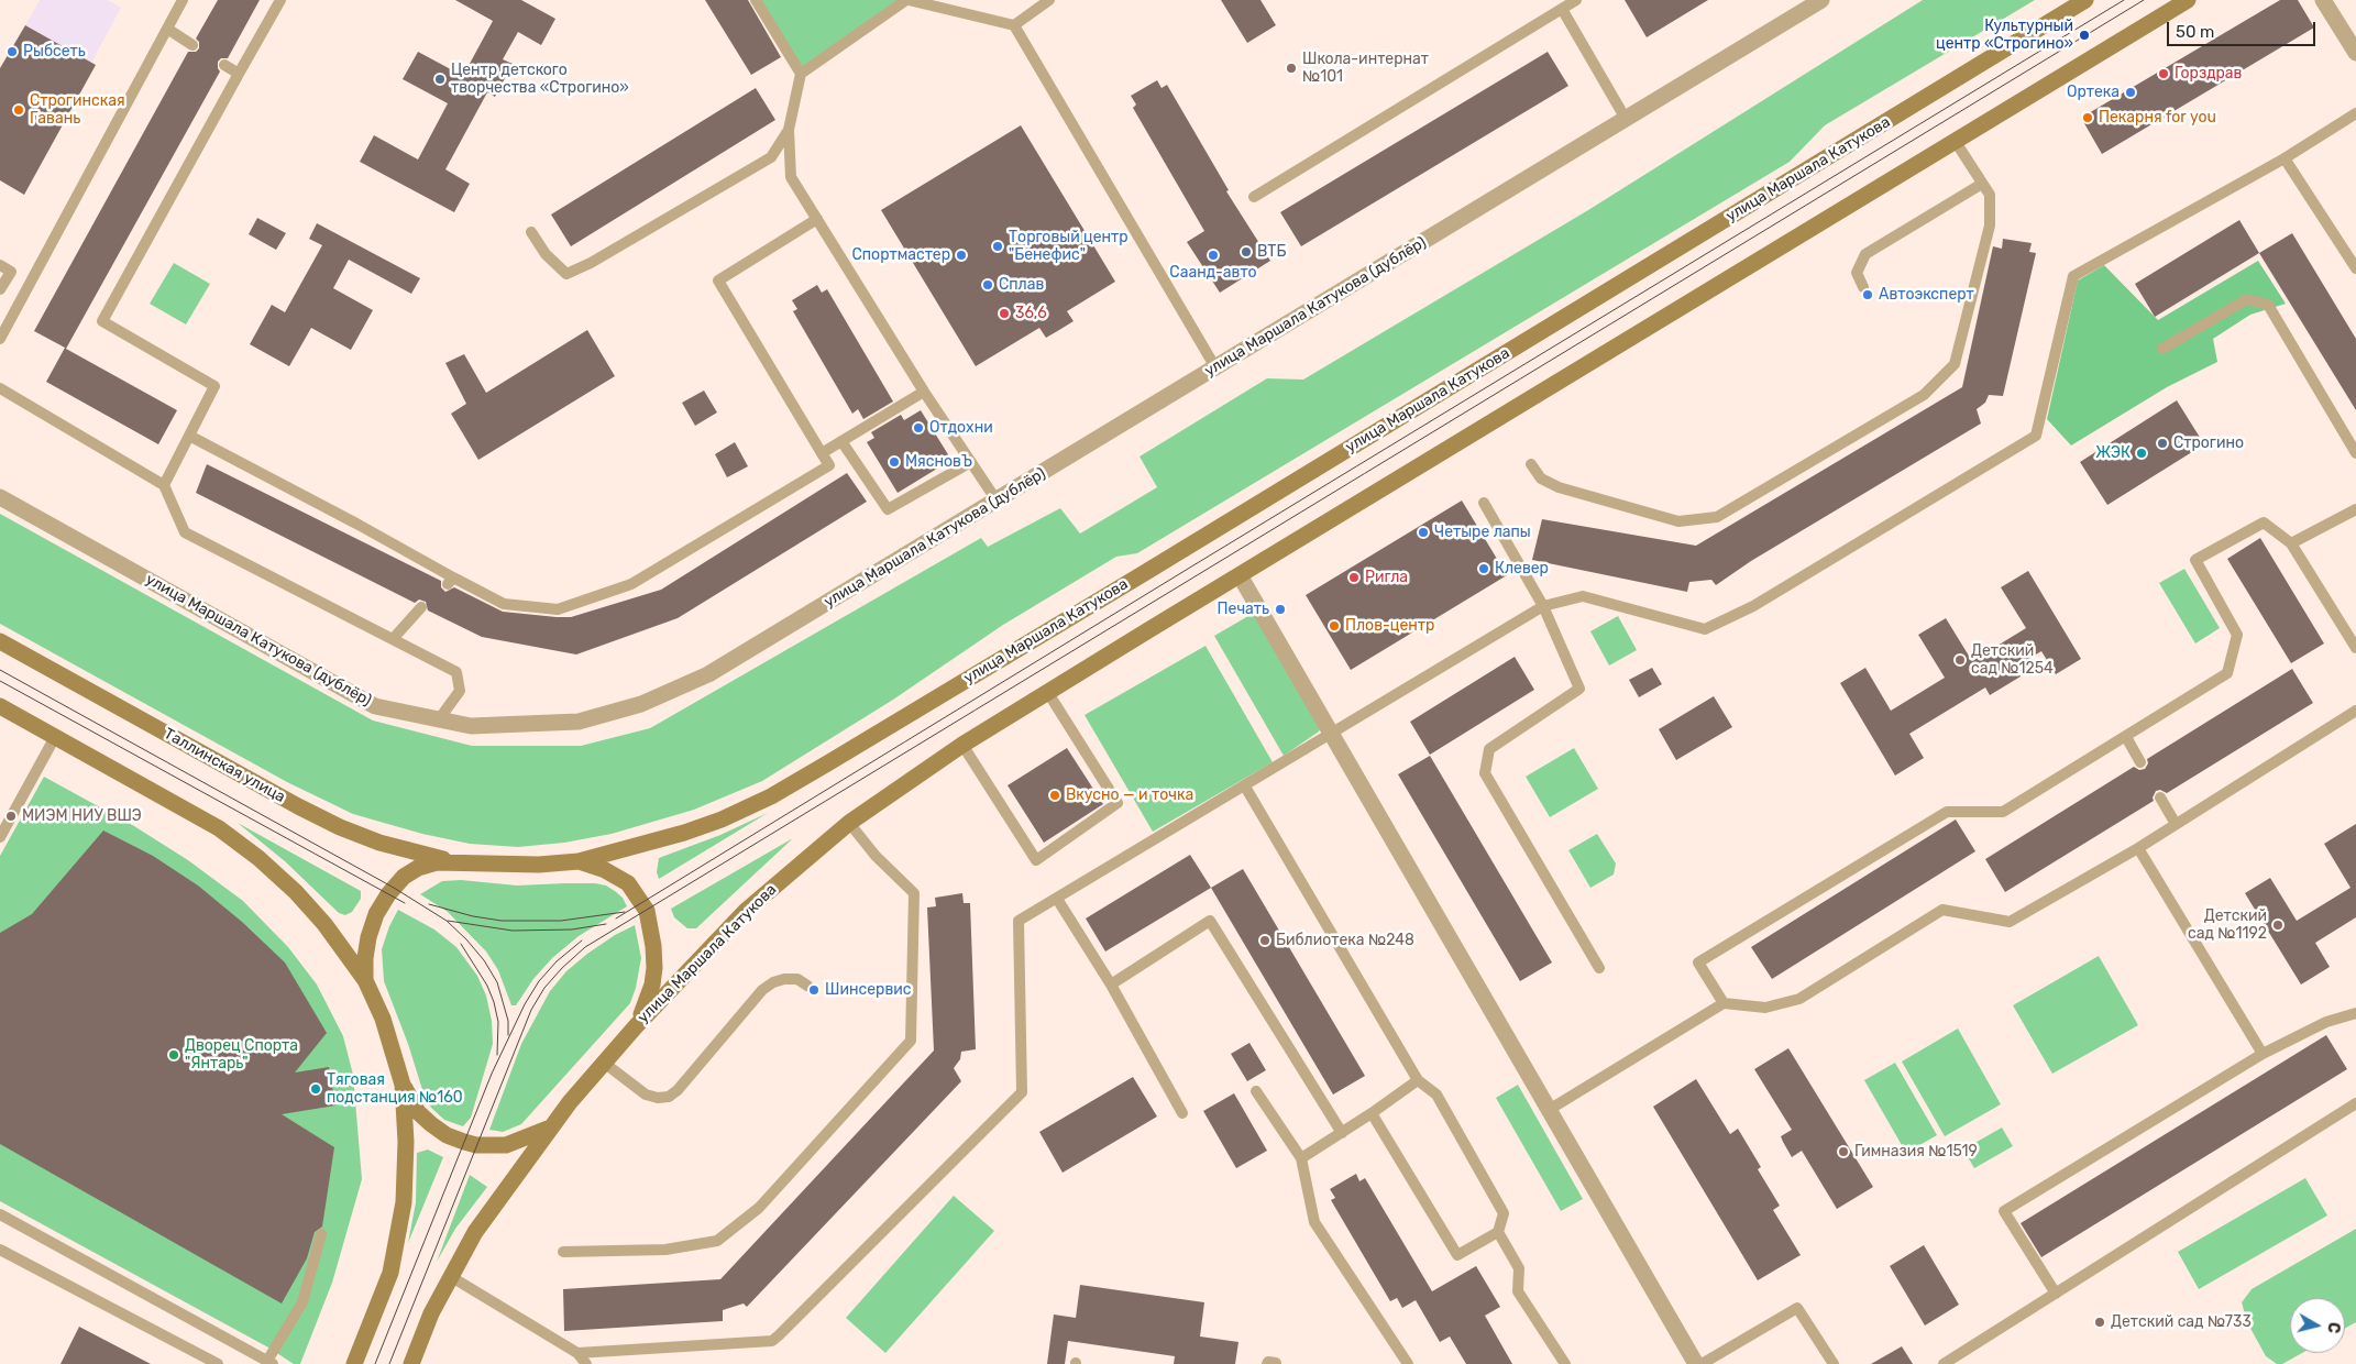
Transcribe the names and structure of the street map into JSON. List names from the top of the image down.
{
  "streets": {
    "main road": ["улица Маршала Катукова", "Таллинская улица"],
    "street": ["улица Маршала Катукова (дублёр)"]
  },
  "crossings": [
    ["улица Маршала Катукова", "Таллинская улица"]
  ],
  "places": [
    "Культурный центр «Строгино»",
    "Рыбсеть",
    "Школа-интернат №101",
    "Горздрав",
    "Центр детского творчества «Строгино»",
    "Ортека",
    "Строгинская Гавань",
    "Пекарня for you",
    "Торговый центр \"Бенефис\"",
    "ВТБ",
    "Спортмастер",
    "Саанд-авто",
    "Сплав",
    "Автоэксперт",
    "36,6",
    "Отдохни",
    "Строгино",
    "ЖЭК",
    "МясновЪ",
    "Четыре лапы",
    "Клевер",
    "Ригла",
    "Печать",
    "Плов-центр",
    "Детский сад №1254",
    "Вкусно — и точка",
    "МИЭМ НИУ ВШЭ",
    "Детский сад №1192",
    "Библиотека №248",
    "Шинсервис",
    "Дворец Спорта \"Янтарь\"",
    "Тяговая подстанция №160",
    "Гимназия №1519",
    "Детский сад №733"
  ],
  "scale_bar": "50 m",
  "north": "right"
}
